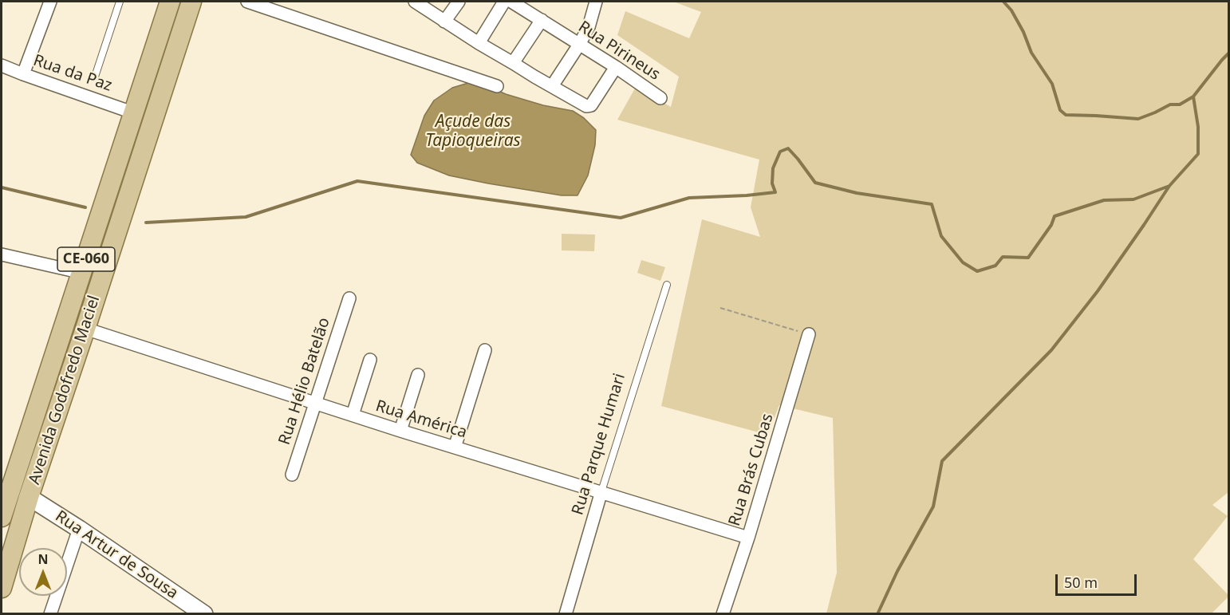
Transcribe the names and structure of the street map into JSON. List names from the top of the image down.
{
  "streets": {
    "main road": ["CE-060", "Avenida Godofredo Maciel"],
    "street": [
      "Rua Pirineus",
      "Rua da Paz",
      "Rua Hélio Batelão",
      "Rua América",
      "Rua Parque Humari",
      "Rua Brás Cubas",
      "Rua Artur de Sousa"
    ]
  },
  "crossings": [
    ["Rua da Paz", "Avenida Godofredo Maciel"],
    ["Rua Hélio Batelão", "Rua América"],
    ["Avenida Godofredo Maciel", "Rua América"],
    ["Avenida Godofredo Maciel", "Rua Artur de Sousa"],
    ["Rua América", "Rua Parque Humari"],
    ["Rua América", "Rua Brás Cubas"]
  ],
  "water": ["Açude das Tapioqueiras"],
  "scale_bar": "50 m",
  "north": "top"
}
